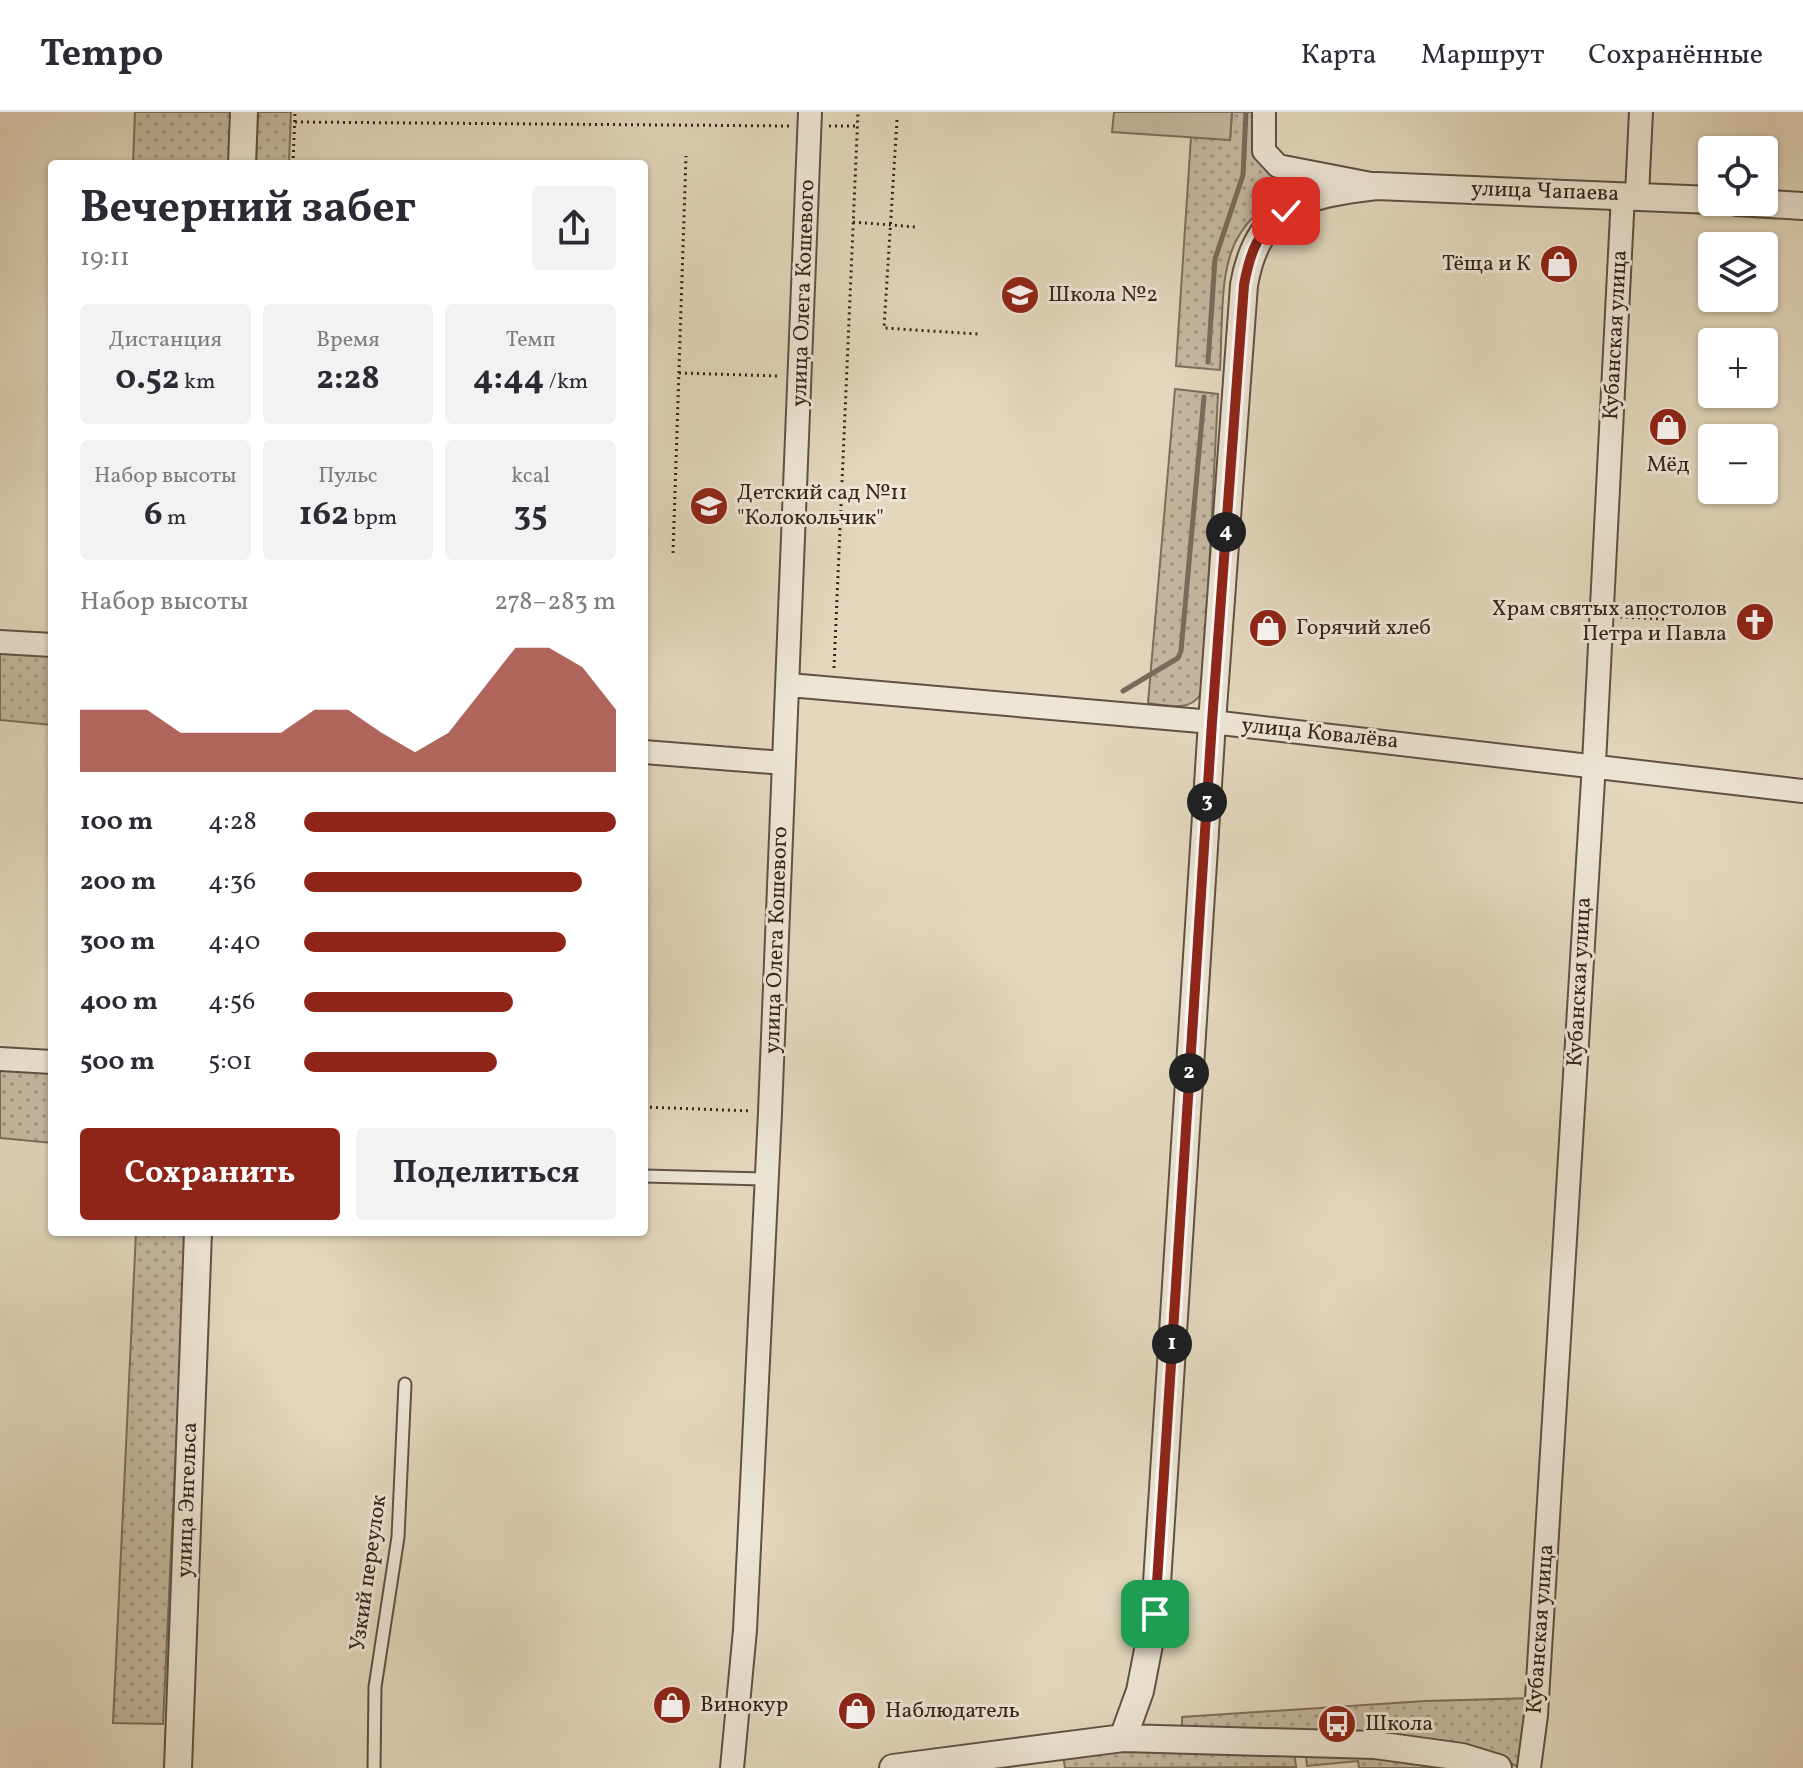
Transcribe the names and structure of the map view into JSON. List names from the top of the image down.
{
  "streets": {
    "street": [
      "улица Чапаева",
      "улица Олега Кошевого",
      "Кубанская улица",
      "улица Ковалёва",
      "улица Энгельса"
    ],
    "lane": ["Узкий переулок"]
  },
  "crossings": [
    ["улица Чапаева", "Кубанская улица"],
    ["улица Чапаева", "улица Ковалёва"],
    ["улица Олега Кошевого", "улица Ковалёва"],
    ["Кубанская улица", "улица Ковалёва"]
  ],
  "places": {
    "shop": [
      "Тёща и К",
      "Мёд",
      "Горячий хлеб",
      "Винокур",
      "Наблюдатель"
    ],
    "school or university": ["Школа №2", "Детский сад №11 \"Колокольчик\""],
    "church": ["Храм святых апостолов Петра и Павла"],
    "bus stop": ["Школа"]
  },
  "page": {
    "header": "Tempo",
    "nav": ["Карта", "Маршрут", "Сохранённые"],
    "map_buttons": ["+", "−"],
    "heading": ["Вечерний забег", "19:11"],
    "stats": [
      ["Дистанция", "0.52 km"],
      ["Время", "2:28"],
      ["Темп", "4:44 /km"],
      ["Набор высоты", "6 m"],
      ["Пульс", "162 bpm"],
      ["kcal", "35"]
    ],
    "pins": [
      "4",
      "3",
      "2",
      "1"
    ],
    "chart": ["Набор высоты", "278–283 m"],
    "list": [
      {
        "name": "100 m",
        "note": "4:28"
      },
      {
        "name": "200 m",
        "note": "4:36"
      },
      {
        "name": "300 m",
        "note": "4:40"
      },
      {
        "name": "400 m",
        "note": "4:56"
      },
      {
        "name": "500 m",
        "note": "5:01"
      }
    ],
    "buttons": ["Сохранить", "Поделиться"]
  }
}
